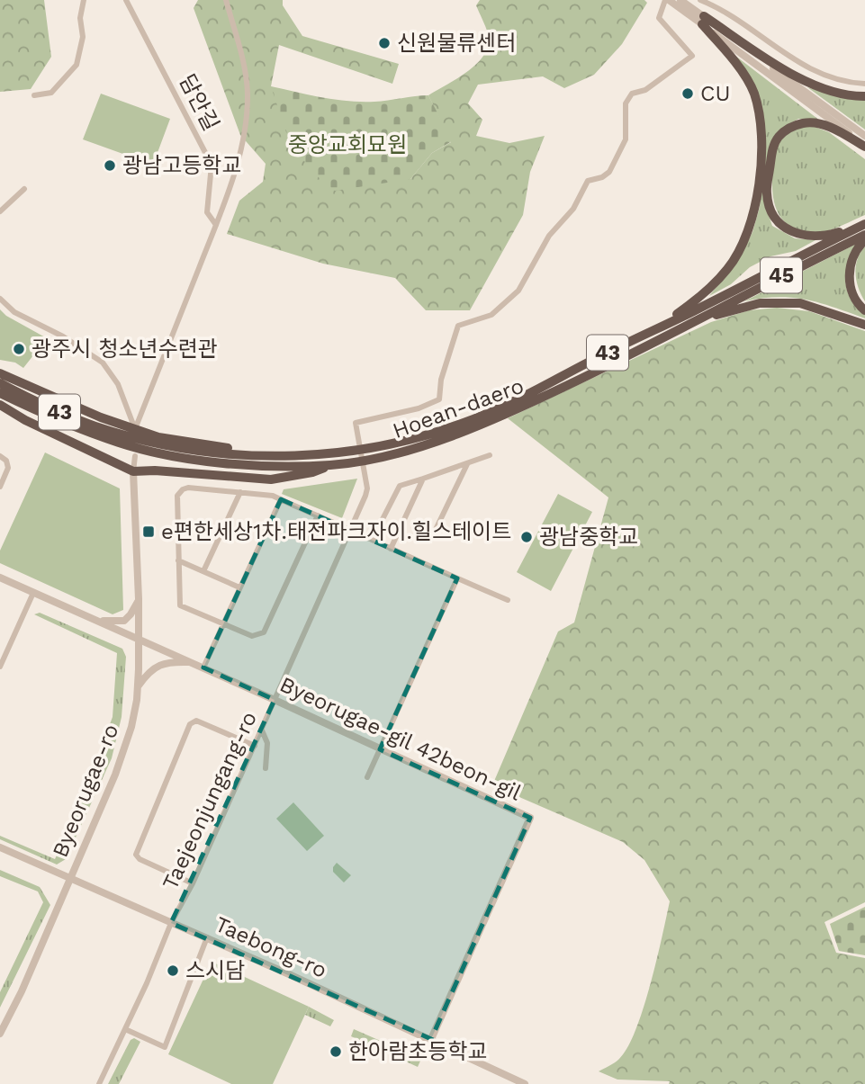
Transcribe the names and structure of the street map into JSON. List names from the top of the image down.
{
  "streets": {
    "highway": ["45", "43", "Hoean-daero"],
    "street": [
      "담안길",
      "Byeorugae-gil 42beon-gil",
      "Byeorugae-ro",
      "Taejeonjungang-ro",
      "Taebong-ro"
    ]
  },
  "crossings": [
    ["43", "Hoean-daero"],
    ["Byeorugae-gil 42beon-gil", "Byeorugae-ro"],
    ["Byeorugae-gil 42beon-gil", "Taejeonjungang-ro"],
    ["Byeorugae-gil 42beon-gil", "Taebong-ro"],
    ["Byeorugae-ro", "Taebong-ro"],
    ["Taejeonjungang-ro", "Taebong-ro"]
  ],
  "parks": ["중앙교회묘원"],
  "places": {
    "other": [
      "신원물류센터",
      "CU",
      "광남고등학교",
      "광주시 청소년수련관",
      "광남중학교",
      "스시담",
      "한아람초등학교"
    ],
    "transit": ["e편한세상1차.태전파크자이.힐스테이트"]
  }
}
